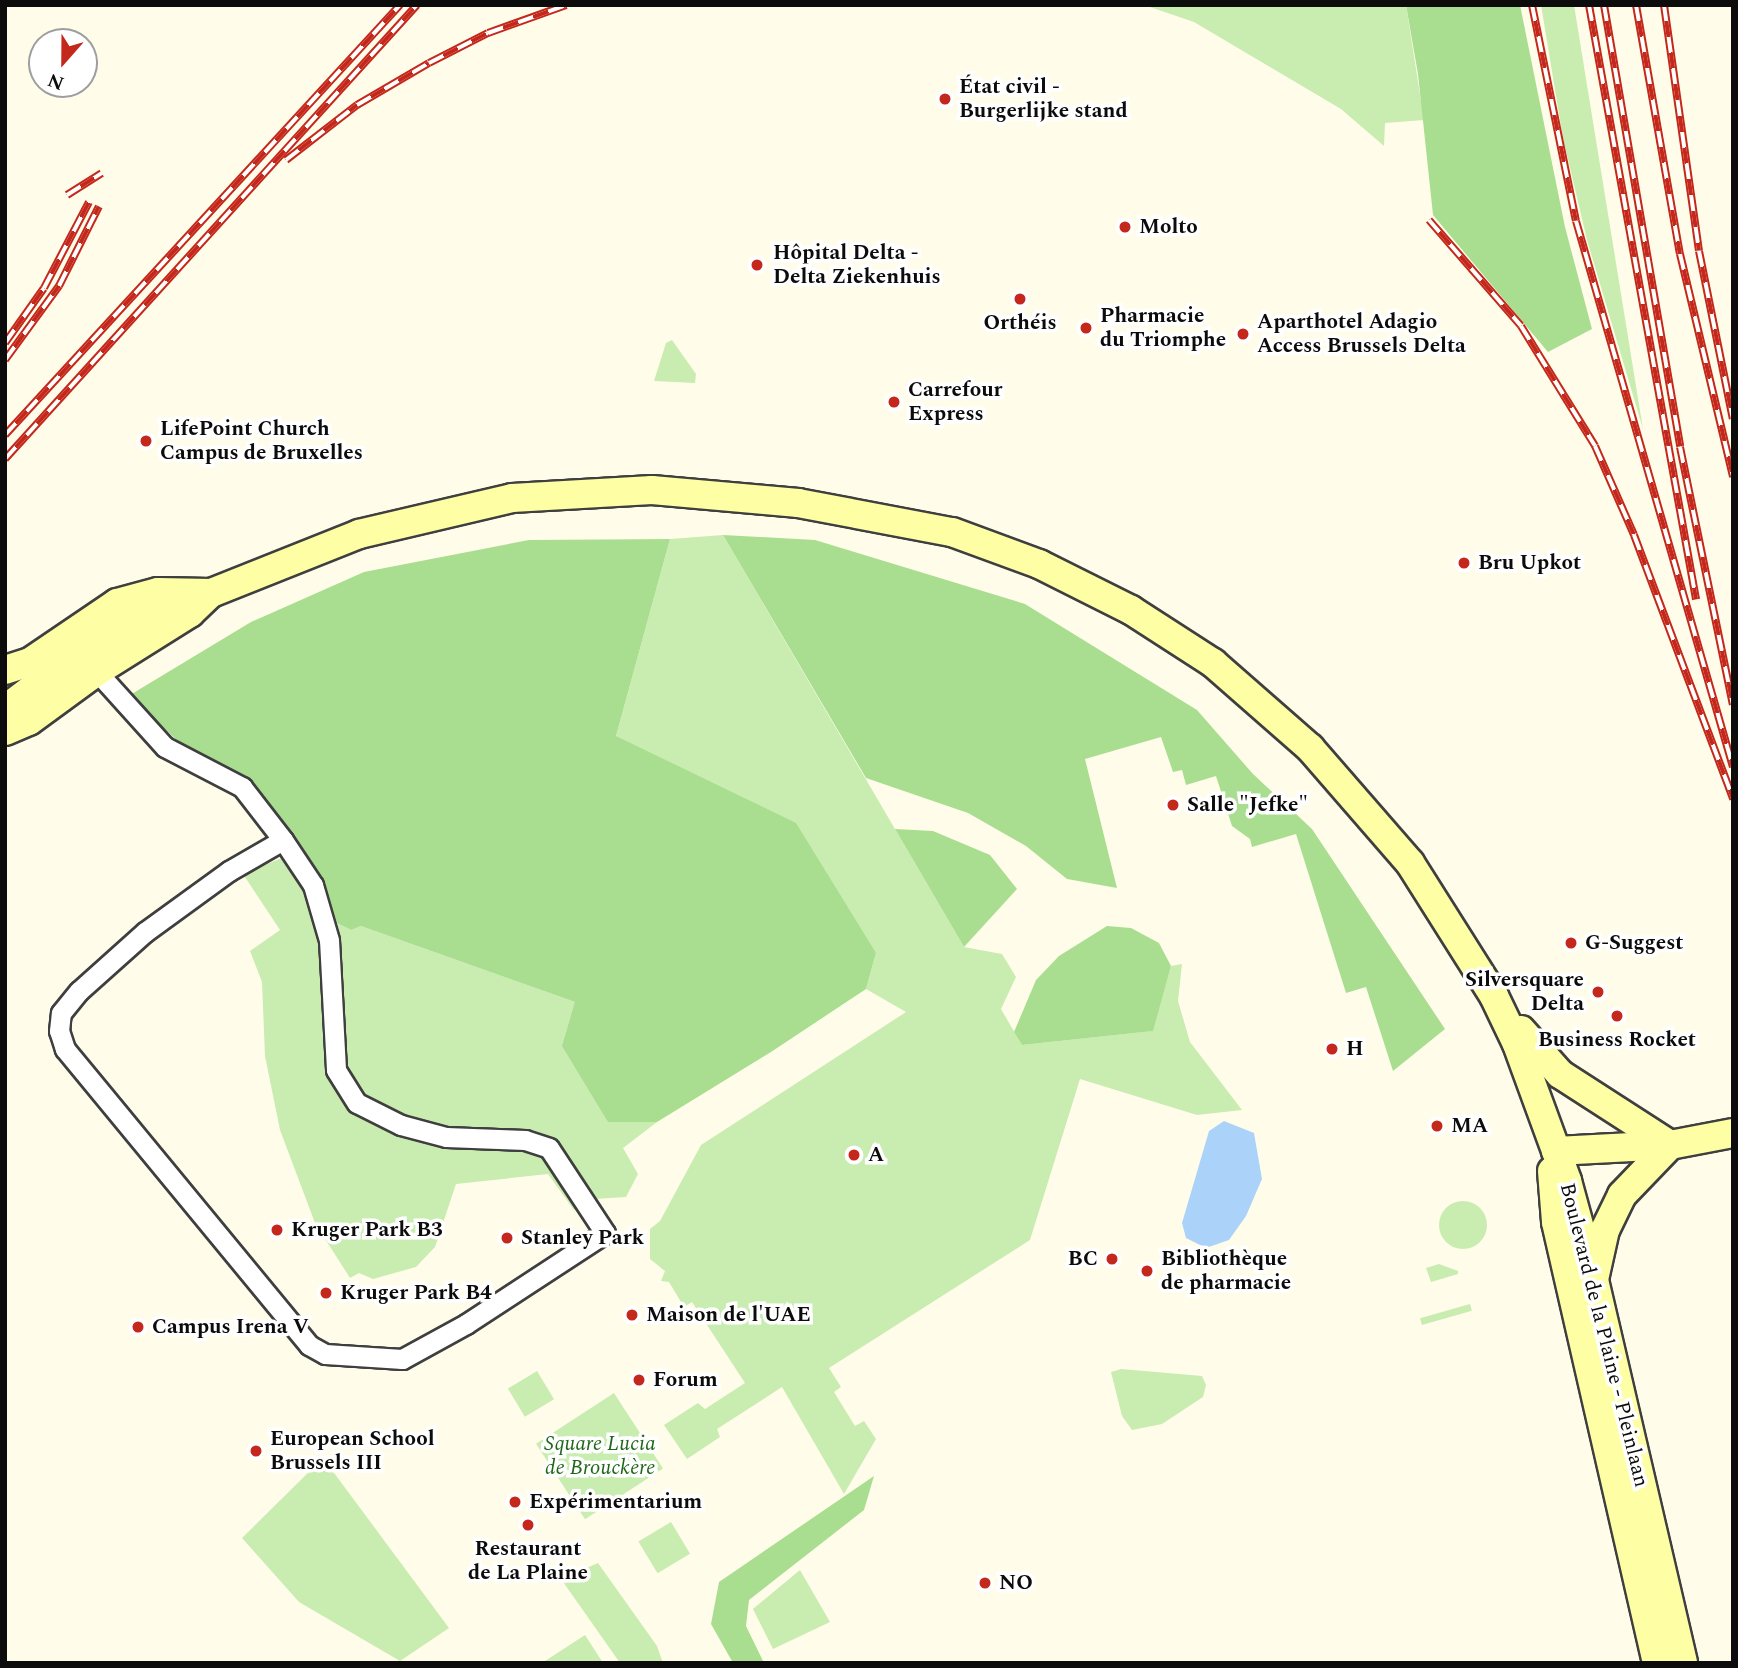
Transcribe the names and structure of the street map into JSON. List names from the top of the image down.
{
  "streets": {
    "main road": ["Boulevard de la Plaine - Pleinlaan"]
  },
  "parks": ["Square Lucia de Brouckère"],
  "places": [
    "État civil - Burgerlijke stand",
    "Molto",
    "Hôpital Delta - Delta Ziekenhuis",
    "Orthéis",
    "Pharmacie du Triomphe",
    "Aparthotel Adagio Access Brussels Delta",
    "Carrefour Express",
    "LifePoint Church Campus de Bruxelles",
    "Bru Upkot",
    "Salle \"Jefke\"",
    "G-Suggest",
    "Silversquare Delta",
    "Business Rocket",
    "H",
    "MA",
    "A",
    "Kruger Park B3",
    "Stanley Park",
    "BC",
    "Bibliothèque de pharmacie",
    "Kruger Park B4",
    "Maison de l'UAE",
    "Campus Irena V",
    "Forum",
    "European School Brussels III",
    "Expérimentarium",
    "Restaurant de La Plaine",
    "NO"
  ],
  "north": "bottom"
}
